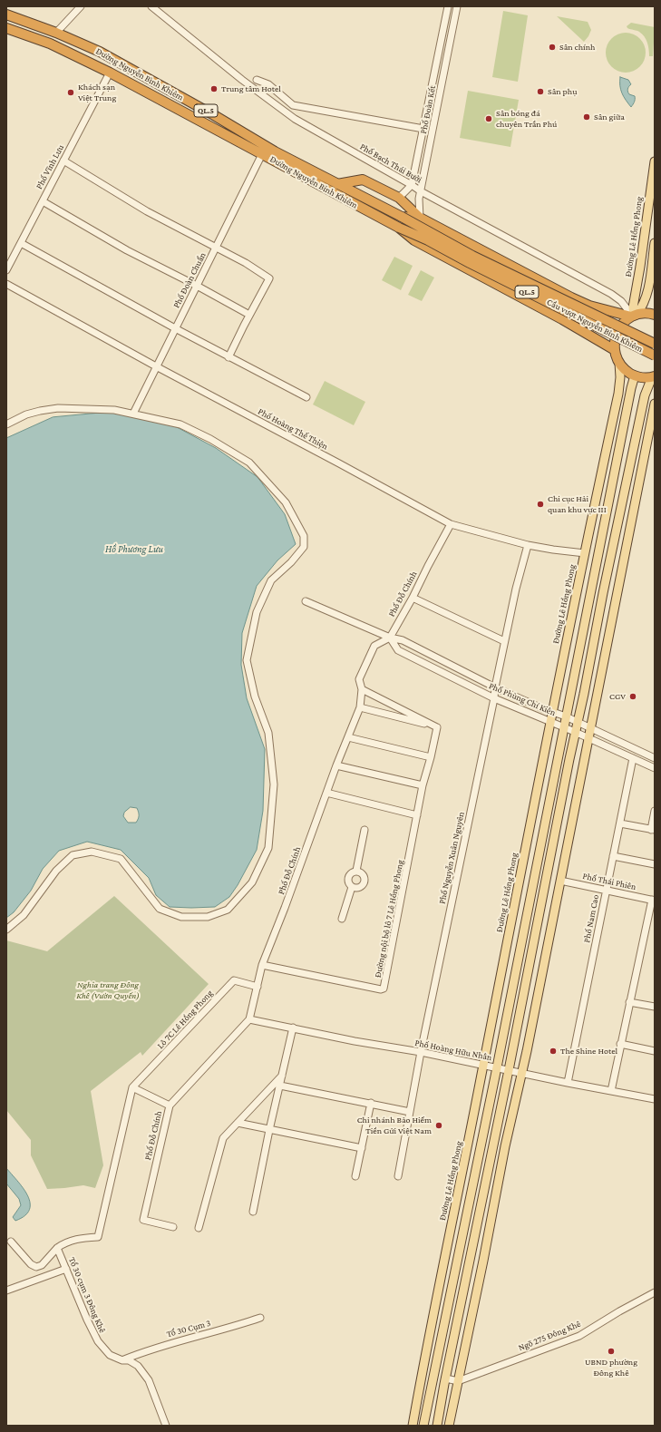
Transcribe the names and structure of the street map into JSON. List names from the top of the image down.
{
  "streets": {
    "highway": [
      "Đường Nguyễn Bình Khiêm",
      "QL.5",
      "Đường Nguyễn Bỉnh Khiêm",
      "Cầu vượt Nguyễn Bỉnh Khiêm"
    ],
    "main road": ["Đường Lê Hồng Phong"],
    "street": [
      "Phố Đoàn Kết",
      "Phố Bạch Thái Bưởi",
      "Phố Vĩnh Lưu",
      "Phố Đoàn Chuẩn",
      "Phố Hoàng Thế Thiện",
      "Phố Đỗ Chính",
      "Phố Phùng Chí Kiên",
      "Phố Nguyễn Xuân Nguyên",
      "Phố Thái Phiên",
      "Đường nội bộ lô 7 Lê Hồng Phong",
      "Phố Nam Cao",
      "Lô 7C Lê Hồng Phong",
      "Phố Hoàng Hữu Nhân",
      "Tổ 30 cụm 3 Đông Khê",
      "Tổ 30 Cụm 3",
      "Ngõ 275 Đông Khê"
    ]
  },
  "crossings": [
    ["Đường Nguyễn Bình Khiêm", "QL.5"],
    ["Đường Nguyễn Bình Khiêm", "Cầu vượt Nguyễn Bỉnh Khiêm"],
    ["Phố Đoàn Kết", "QL.5"],
    ["Phố Đoàn Kết", "Phố Bạch Thái Bưởi"],
    ["QL.5", "Phố Bạch Thái Bưởi"],
    ["QL.5", "Đường Lê Hồng Phong"],
    ["QL.5", "Cầu vượt Nguyễn Bỉnh Khiêm"],
    ["Phố Bạch Thái Bưởi", "Đường Lê Hồng Phong"],
    ["Phố Vĩnh Lưu", "Đường Nguyễn Bỉnh Khiêm"],
    ["Đường Nguyễn Bỉnh Khiêm", "Phố Đoàn Chuẩn"],
    ["Đường Nguyễn Bỉnh Khiêm", "Cầu vượt Nguyễn Bỉnh Khiêm"],
    ["Đường Lê Hồng Phong", "Phố Hoàng Thế Thiện"],
    ["Đường Lê Hồng Phong", "Phố Phùng Chí Kiên"],
    ["Đường Lê Hồng Phong", "Phố Hoàng Hữu Nhân"],
    ["Phố Đoàn Chuẩn", "Phố Hoàng Thế Thiện"],
    ["Phố Hoàng Thế Thiện", "Phố Đỗ Chính"],
    ["Phố Hoàng Thế Thiện", "Phố Nguyễn Xuân Nguyên"],
    ["Phố Đỗ Chính", "Phố Phùng Chí Kiên"],
    ["Phố Đỗ Chính", "Đường nội bộ lô 7 Lê Hồng Phong"],
    ["Phố Đỗ Chính", "Lô 7C Lê Hồng Phong"],
    ["Phố Đỗ Chính", "Phố Hoàng Hữu Nhân"],
    ["Phố Phùng Chí Kiên", "Phố Nguyễn Xuân Nguyên"],
    ["Phố Phùng Chí Kiên", "Phố Nam Cao"],
    ["Phố Nguyễn Xuân Nguyên", "Phố Hoàng Hữu Nhân"],
    ["Phố Thái Phiên", "Phố Nam Cao"],
    ["Phố Nam Cao", "Phố Hoàng Hữu Nhân"],
    ["Tổ 30 cụm 3 Đông Khê", "Tổ 30 Cụm 3"]
  ],
  "water": ["Hồ Phương Lưu"],
  "parks": ["Nghia trang Đông Khê (Vườn Quyến)"],
  "places": [
    "Sân chính",
    "Trung tâm Hotel",
    "Sân phụ",
    "Khách sạn Việt Trung",
    "Sân giữa",
    "Sân bóng đá chuyên Trần Phú",
    "Chi cục Hải quan khu vực III",
    "CGV",
    "The Shine Hotel",
    "Chi nhánh Bảo Hiểm Tiền Gửi Việt Nam",
    "UBND phường Đông Khê"
  ]
}
